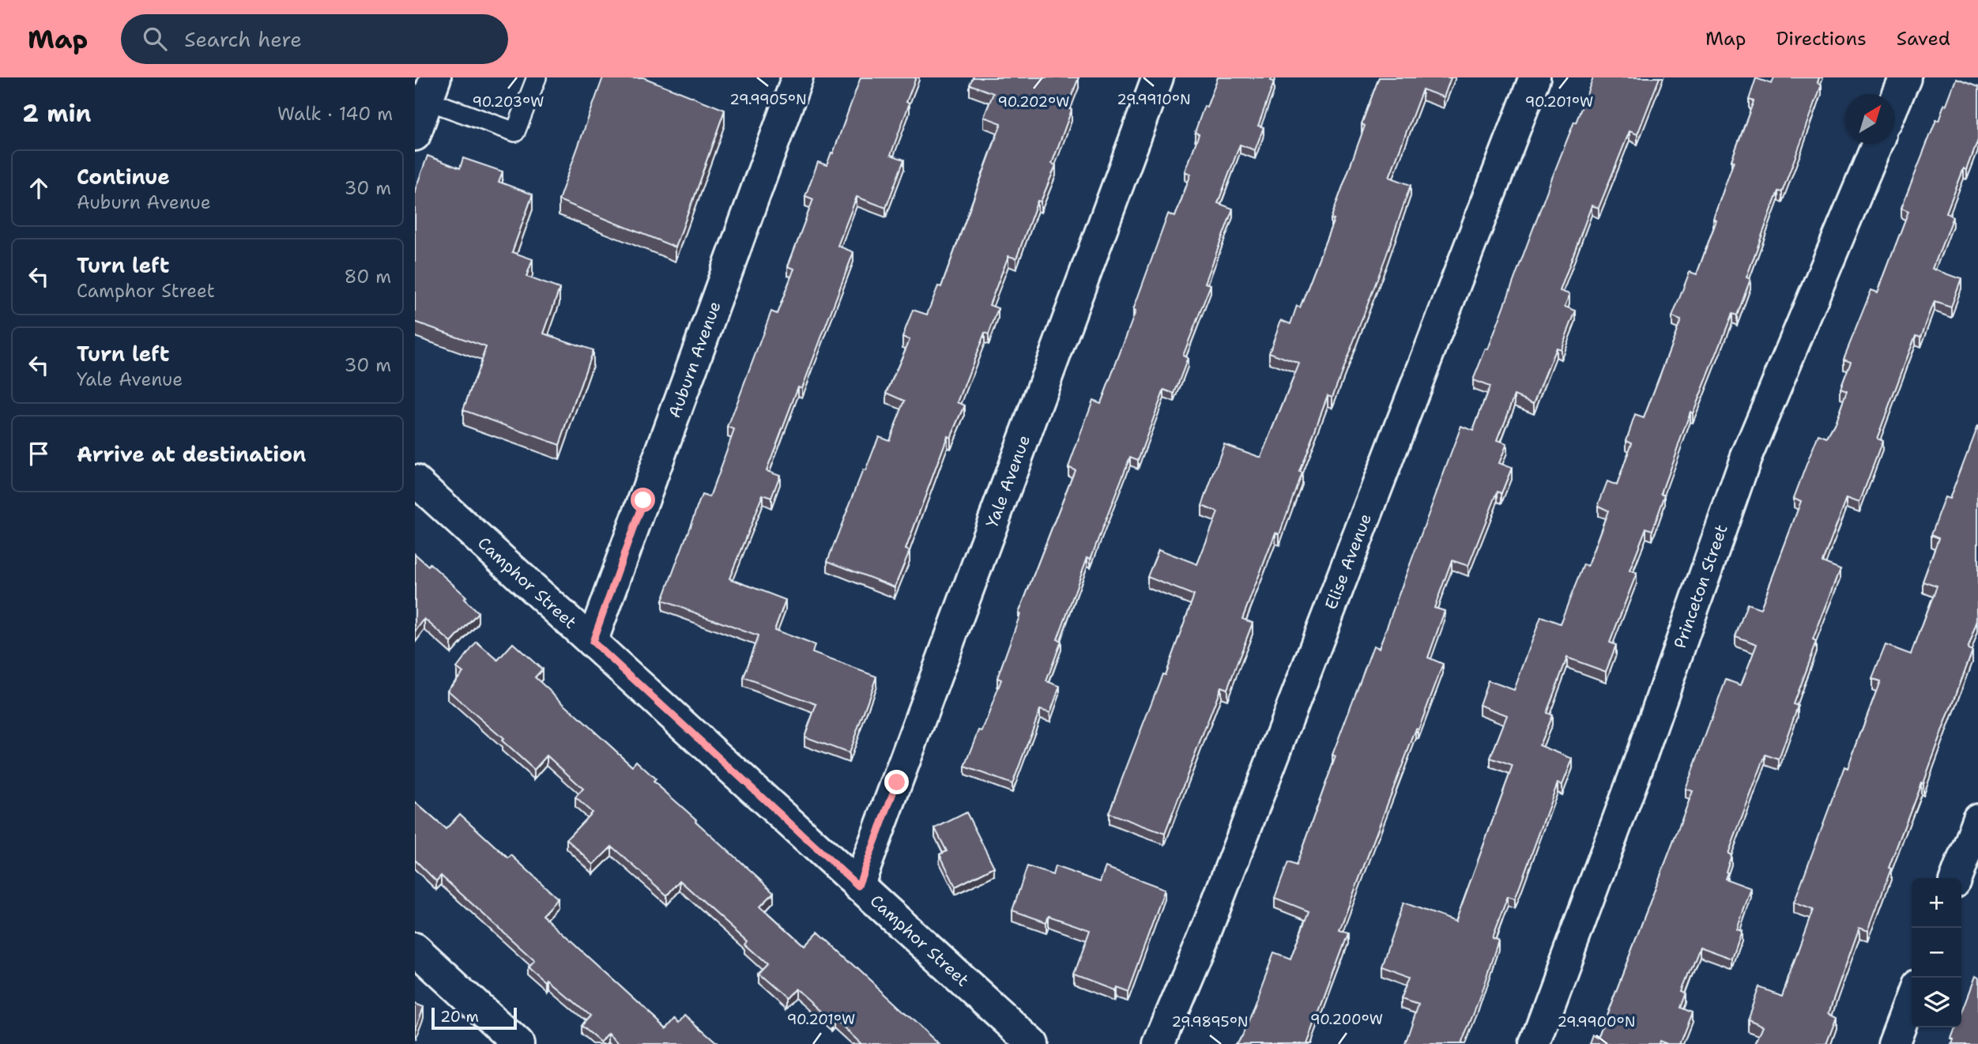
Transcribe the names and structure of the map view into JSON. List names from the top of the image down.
{
  "streets": {
    "street": [
      "Auburn Avenue",
      "Yale Avenue",
      "Elise Avenue",
      "Camphor Street",
      "Princeton Street"
    ]
  },
  "crossings": [
    ["Auburn Avenue", "Camphor Street"],
    ["Yale Avenue", "Camphor Street"]
  ],
  "scale_bar": "20 m",
  "north": "top right",
  "page": {
    "header": "Map",
    "search": "Search here",
    "nav": ["Map", "Directions", "Saved"],
    "heading": ["2 min", "Walk · 140 m"],
    "list": [
      ["Continue", "Auburn Avenue", "30 m"],
      ["Turn left", "Camphor Street", "80 m"],
      ["Turn left", "Yale Avenue", "30 m"],
      "Arrive at destination"
    ],
    "map_buttons": ["+", "−"],
    "scale": "20 m"
  },
  "coordinates": [
    "29.9905°N",
    "29.9910°N",
    "90.202°W",
    "90.201°W",
    "90.203°W",
    "90.200°W",
    "29.9895°N",
    "29.9900°N"
  ]
}
